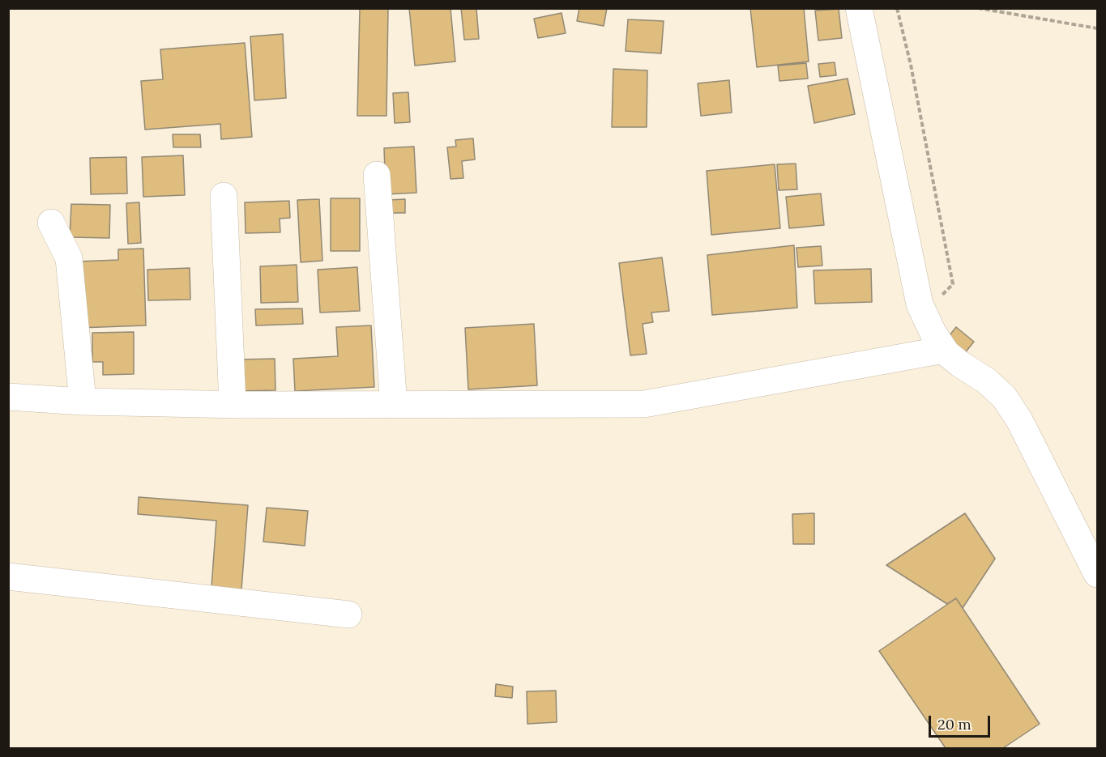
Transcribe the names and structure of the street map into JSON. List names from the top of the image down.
{
  "scale_bar": "20 m"
}
